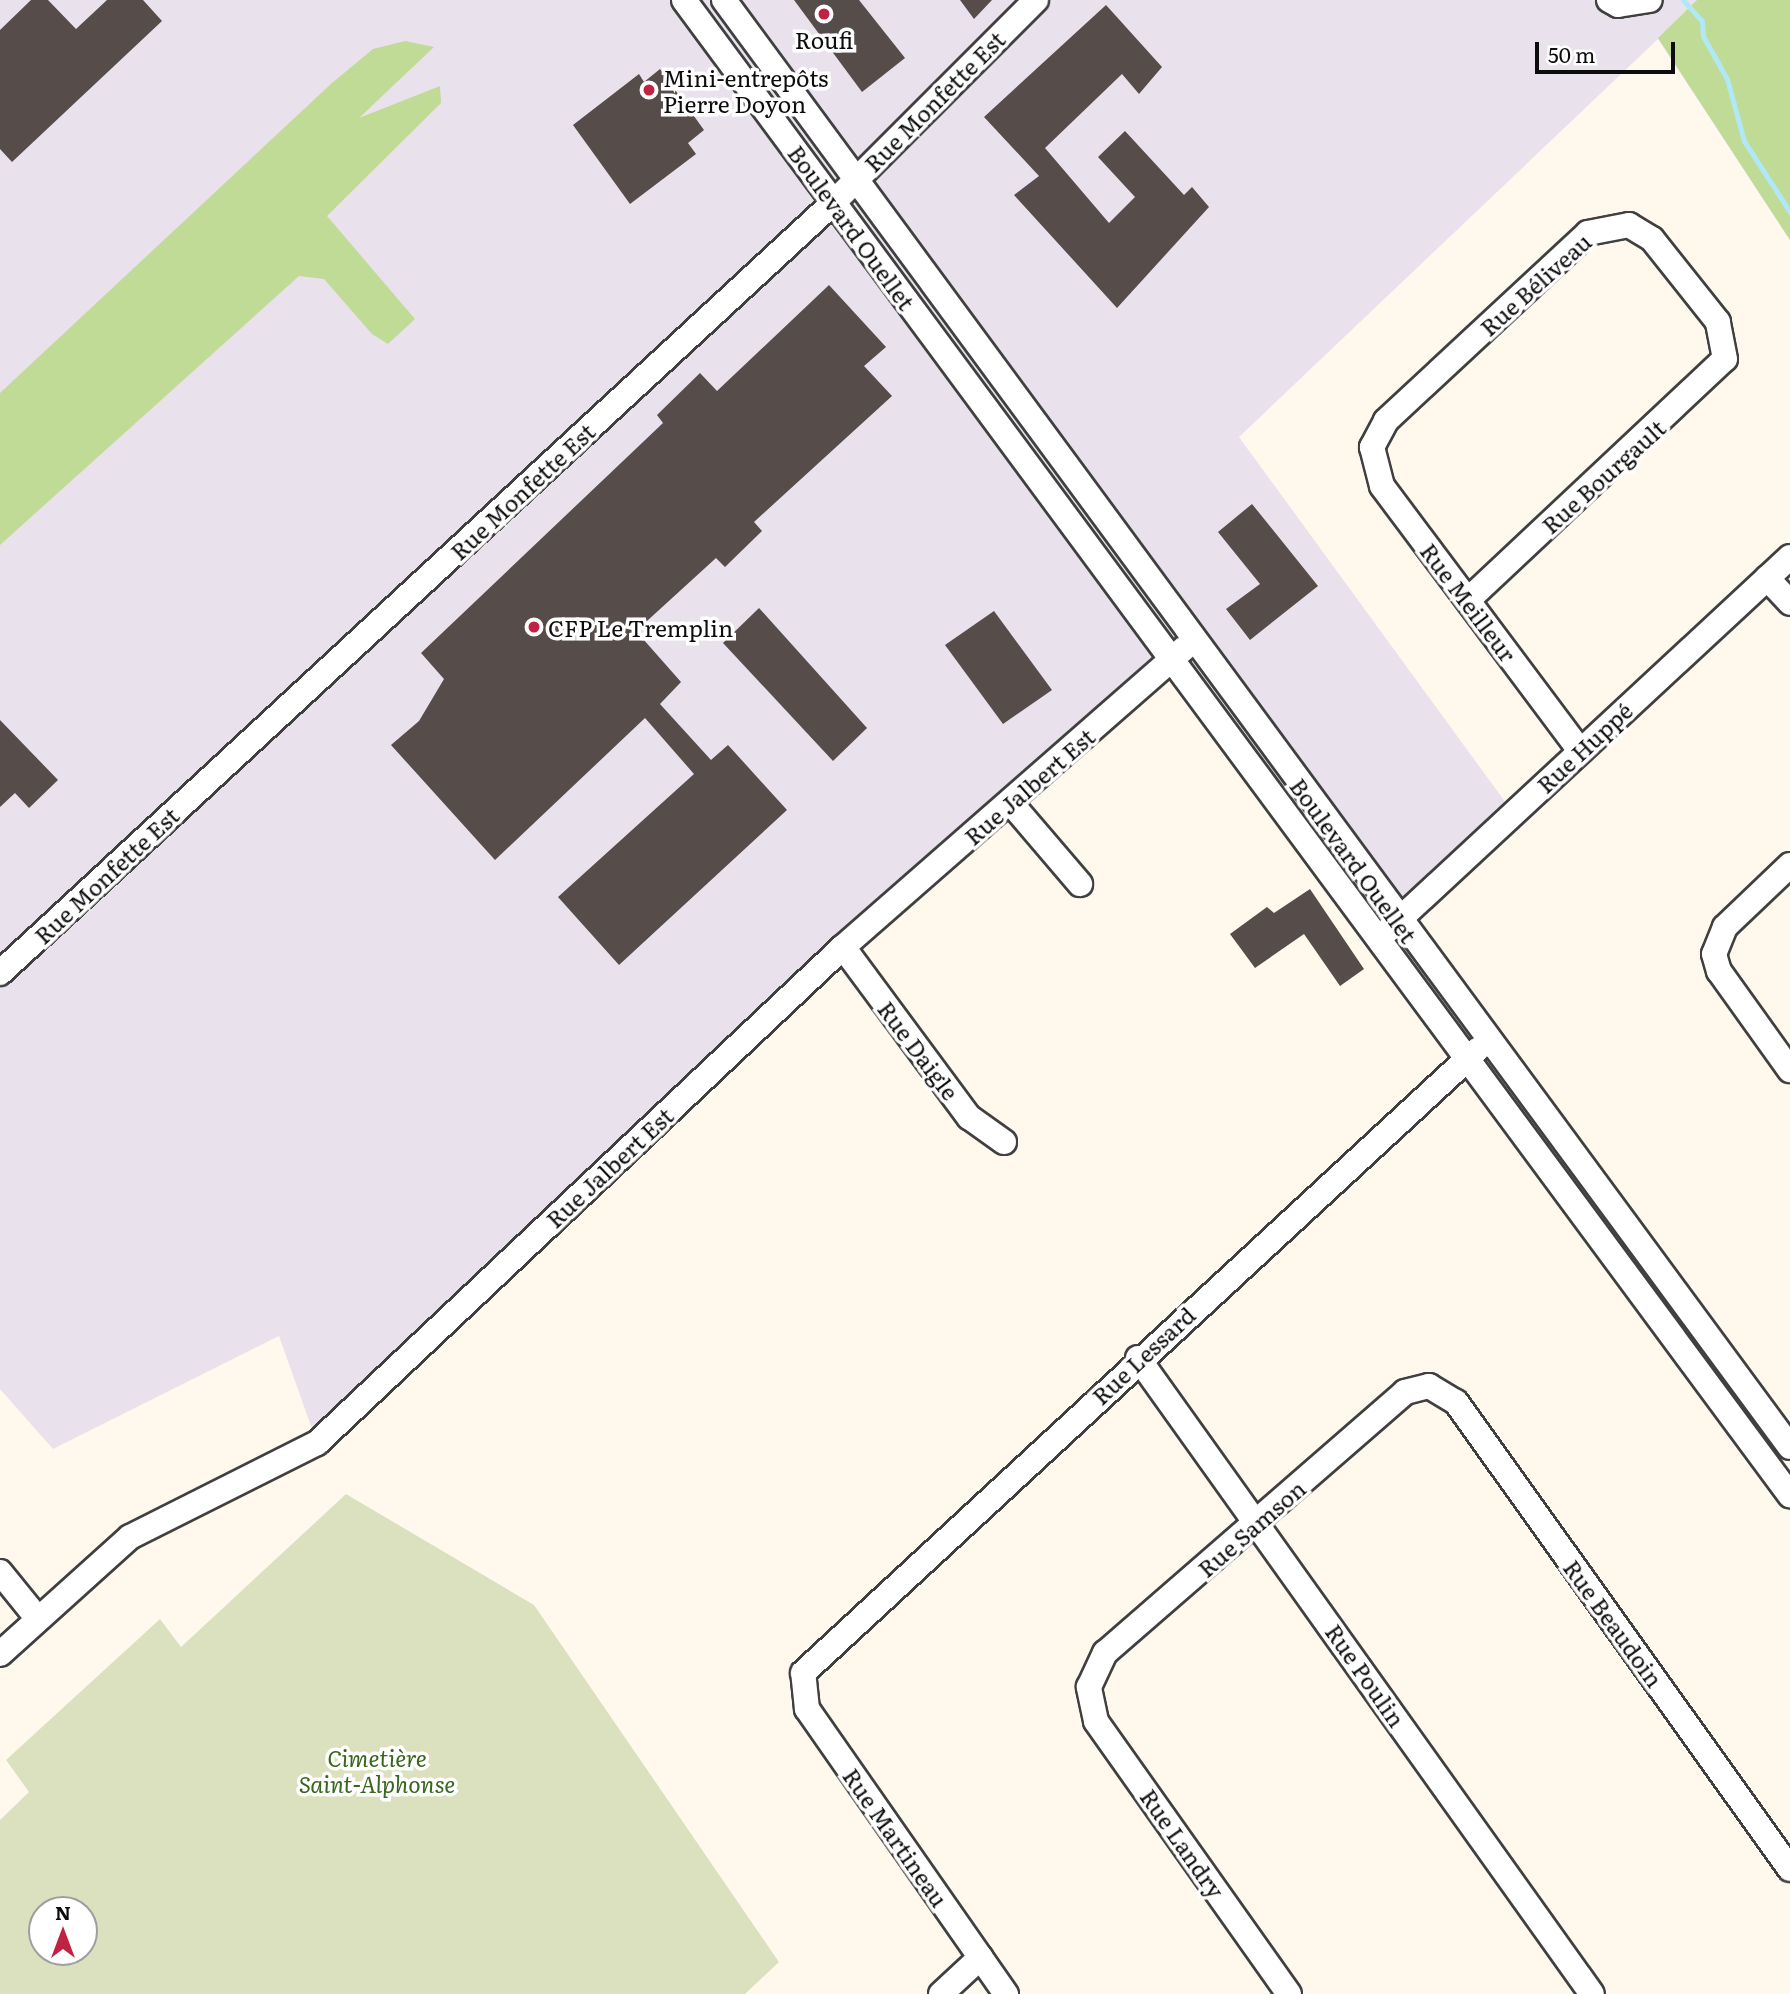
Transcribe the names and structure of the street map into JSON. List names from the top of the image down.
{
  "streets": {
    "street": [
      "Rue Monfette Est",
      "Boulevard Ouellet",
      "Rue Béliveau",
      "Rue Bourgault",
      "Rue Meilleur",
      "Rue Huppé",
      "Rue Jalbert Est",
      "Rue Daigle",
      "Rue Lessard",
      "Rue Samson",
      "Rue Beaudoin",
      "Rue Poulin",
      "Rue Martineau",
      "Rue Landry"
    ]
  },
  "crossings": [
    ["Rue Monfette Est", "Boulevard Ouellet"],
    ["Boulevard Ouellet", "Rue Huppé"],
    ["Boulevard Ouellet", "Rue Jalbert Est"],
    ["Boulevard Ouellet", "Rue Lessard"],
    ["Rue Béliveau", "Rue Bourgault"],
    ["Rue Béliveau", "Rue Meilleur"],
    ["Rue Bourgault", "Rue Meilleur"],
    ["Rue Meilleur", "Rue Huppé"],
    ["Rue Jalbert Est", "Rue Daigle"],
    ["Rue Lessard", "Rue Poulin"],
    ["Rue Lessard", "Rue Martineau"],
    ["Rue Samson", "Rue Beaudoin"],
    ["Rue Samson", "Rue Poulin"],
    ["Rue Samson", "Rue Landry"]
  ],
  "parks": ["Cimetière Saint-Alphonse"],
  "places": ["Roufi", "Mini-entrepôts Pierre Doyon", "CFP Le Tremplin"],
  "scale_bar": "50 m",
  "north": "top"
}
